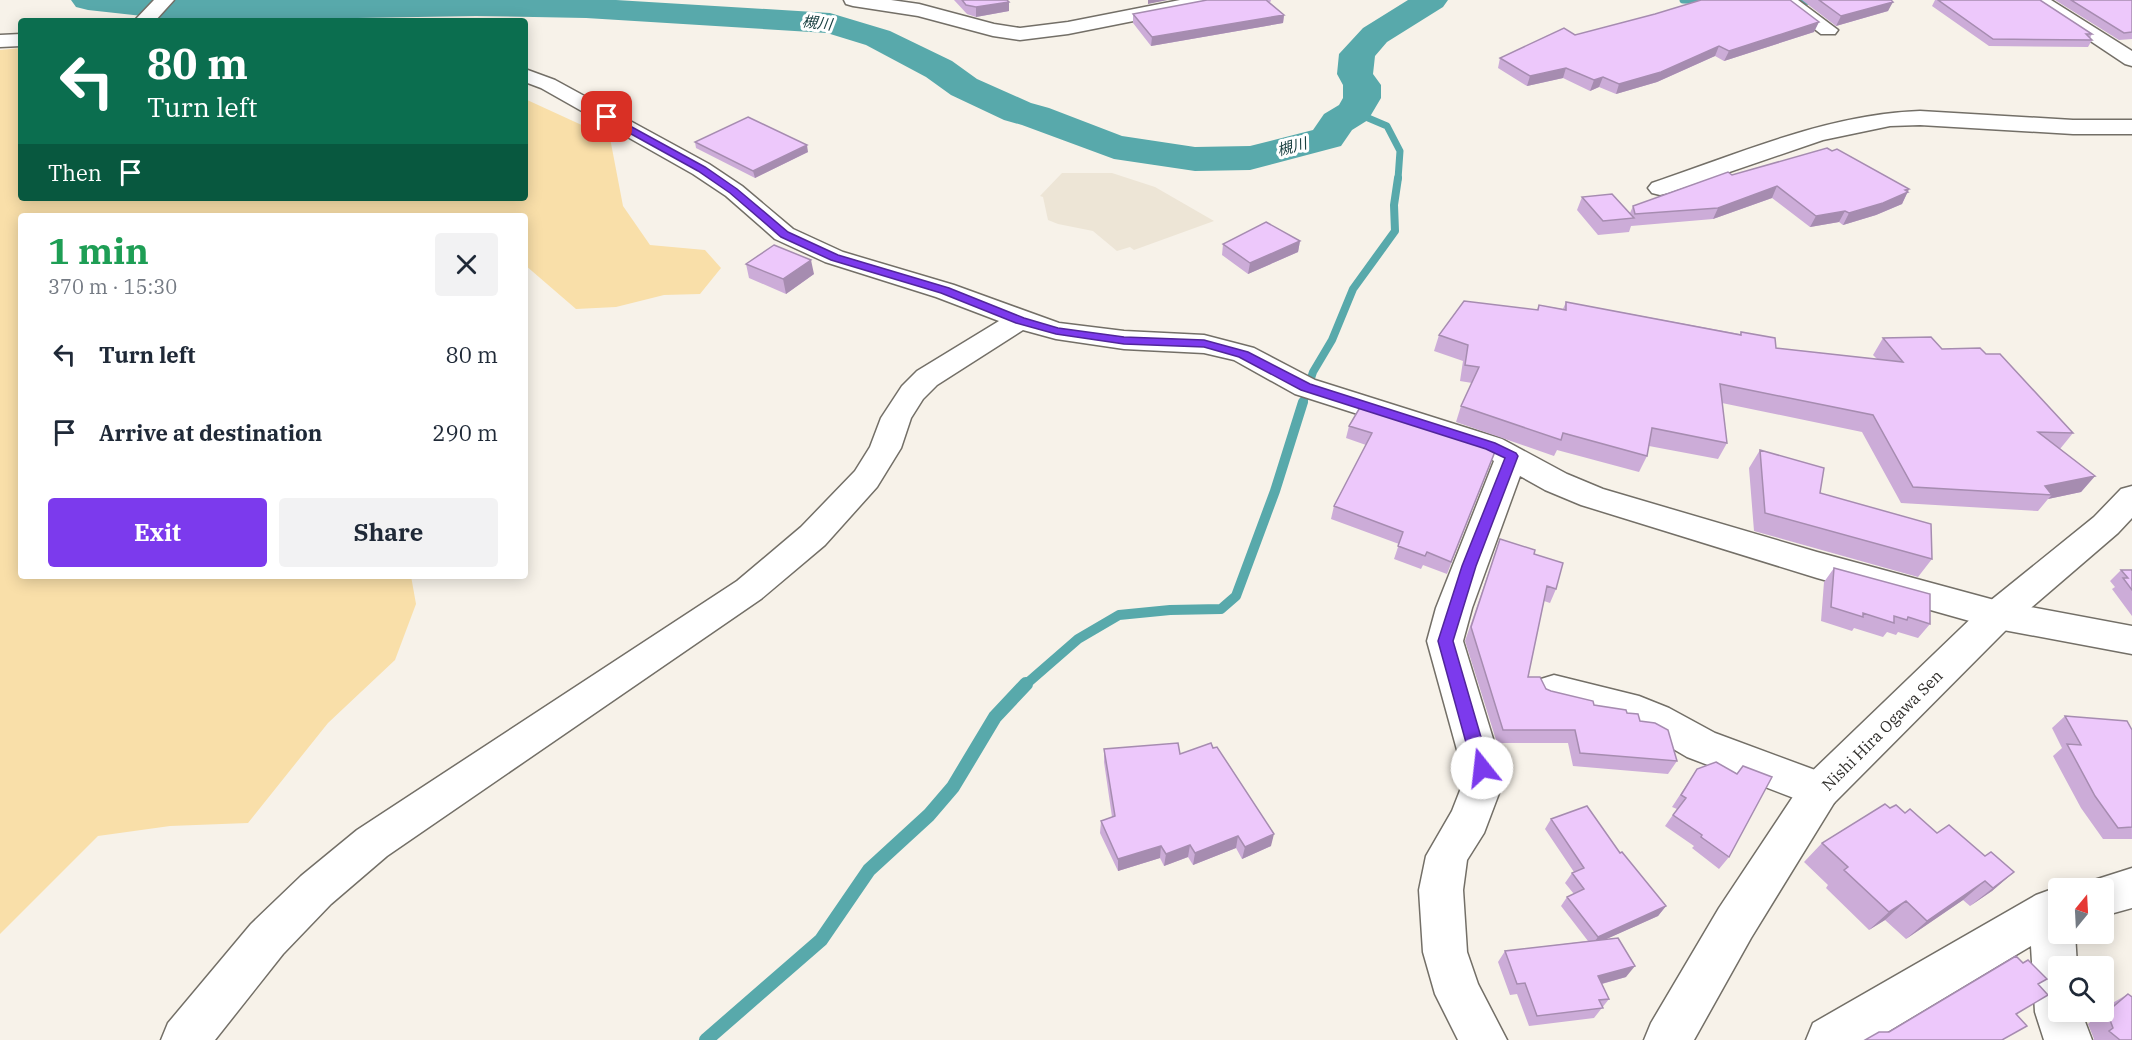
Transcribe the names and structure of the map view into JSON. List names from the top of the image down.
{
  "streets": {
    "street": ["Nishi Hira Ogawa Sen"]
  },
  "water": ["槻川"],
  "north": "top",
  "page": {
    "turn": ["80 m", "Turn left"],
    "then": "Then",
    "heading": ["1 min", "370 m · 15:30"],
    "list": [
      {
        "name": "Turn left",
        "value": "80 m"
      },
      {
        "name": "Arrive at destination",
        "value": "290 m"
      }
    ],
    "buttons": ["Exit", "Share"]
  }
}
